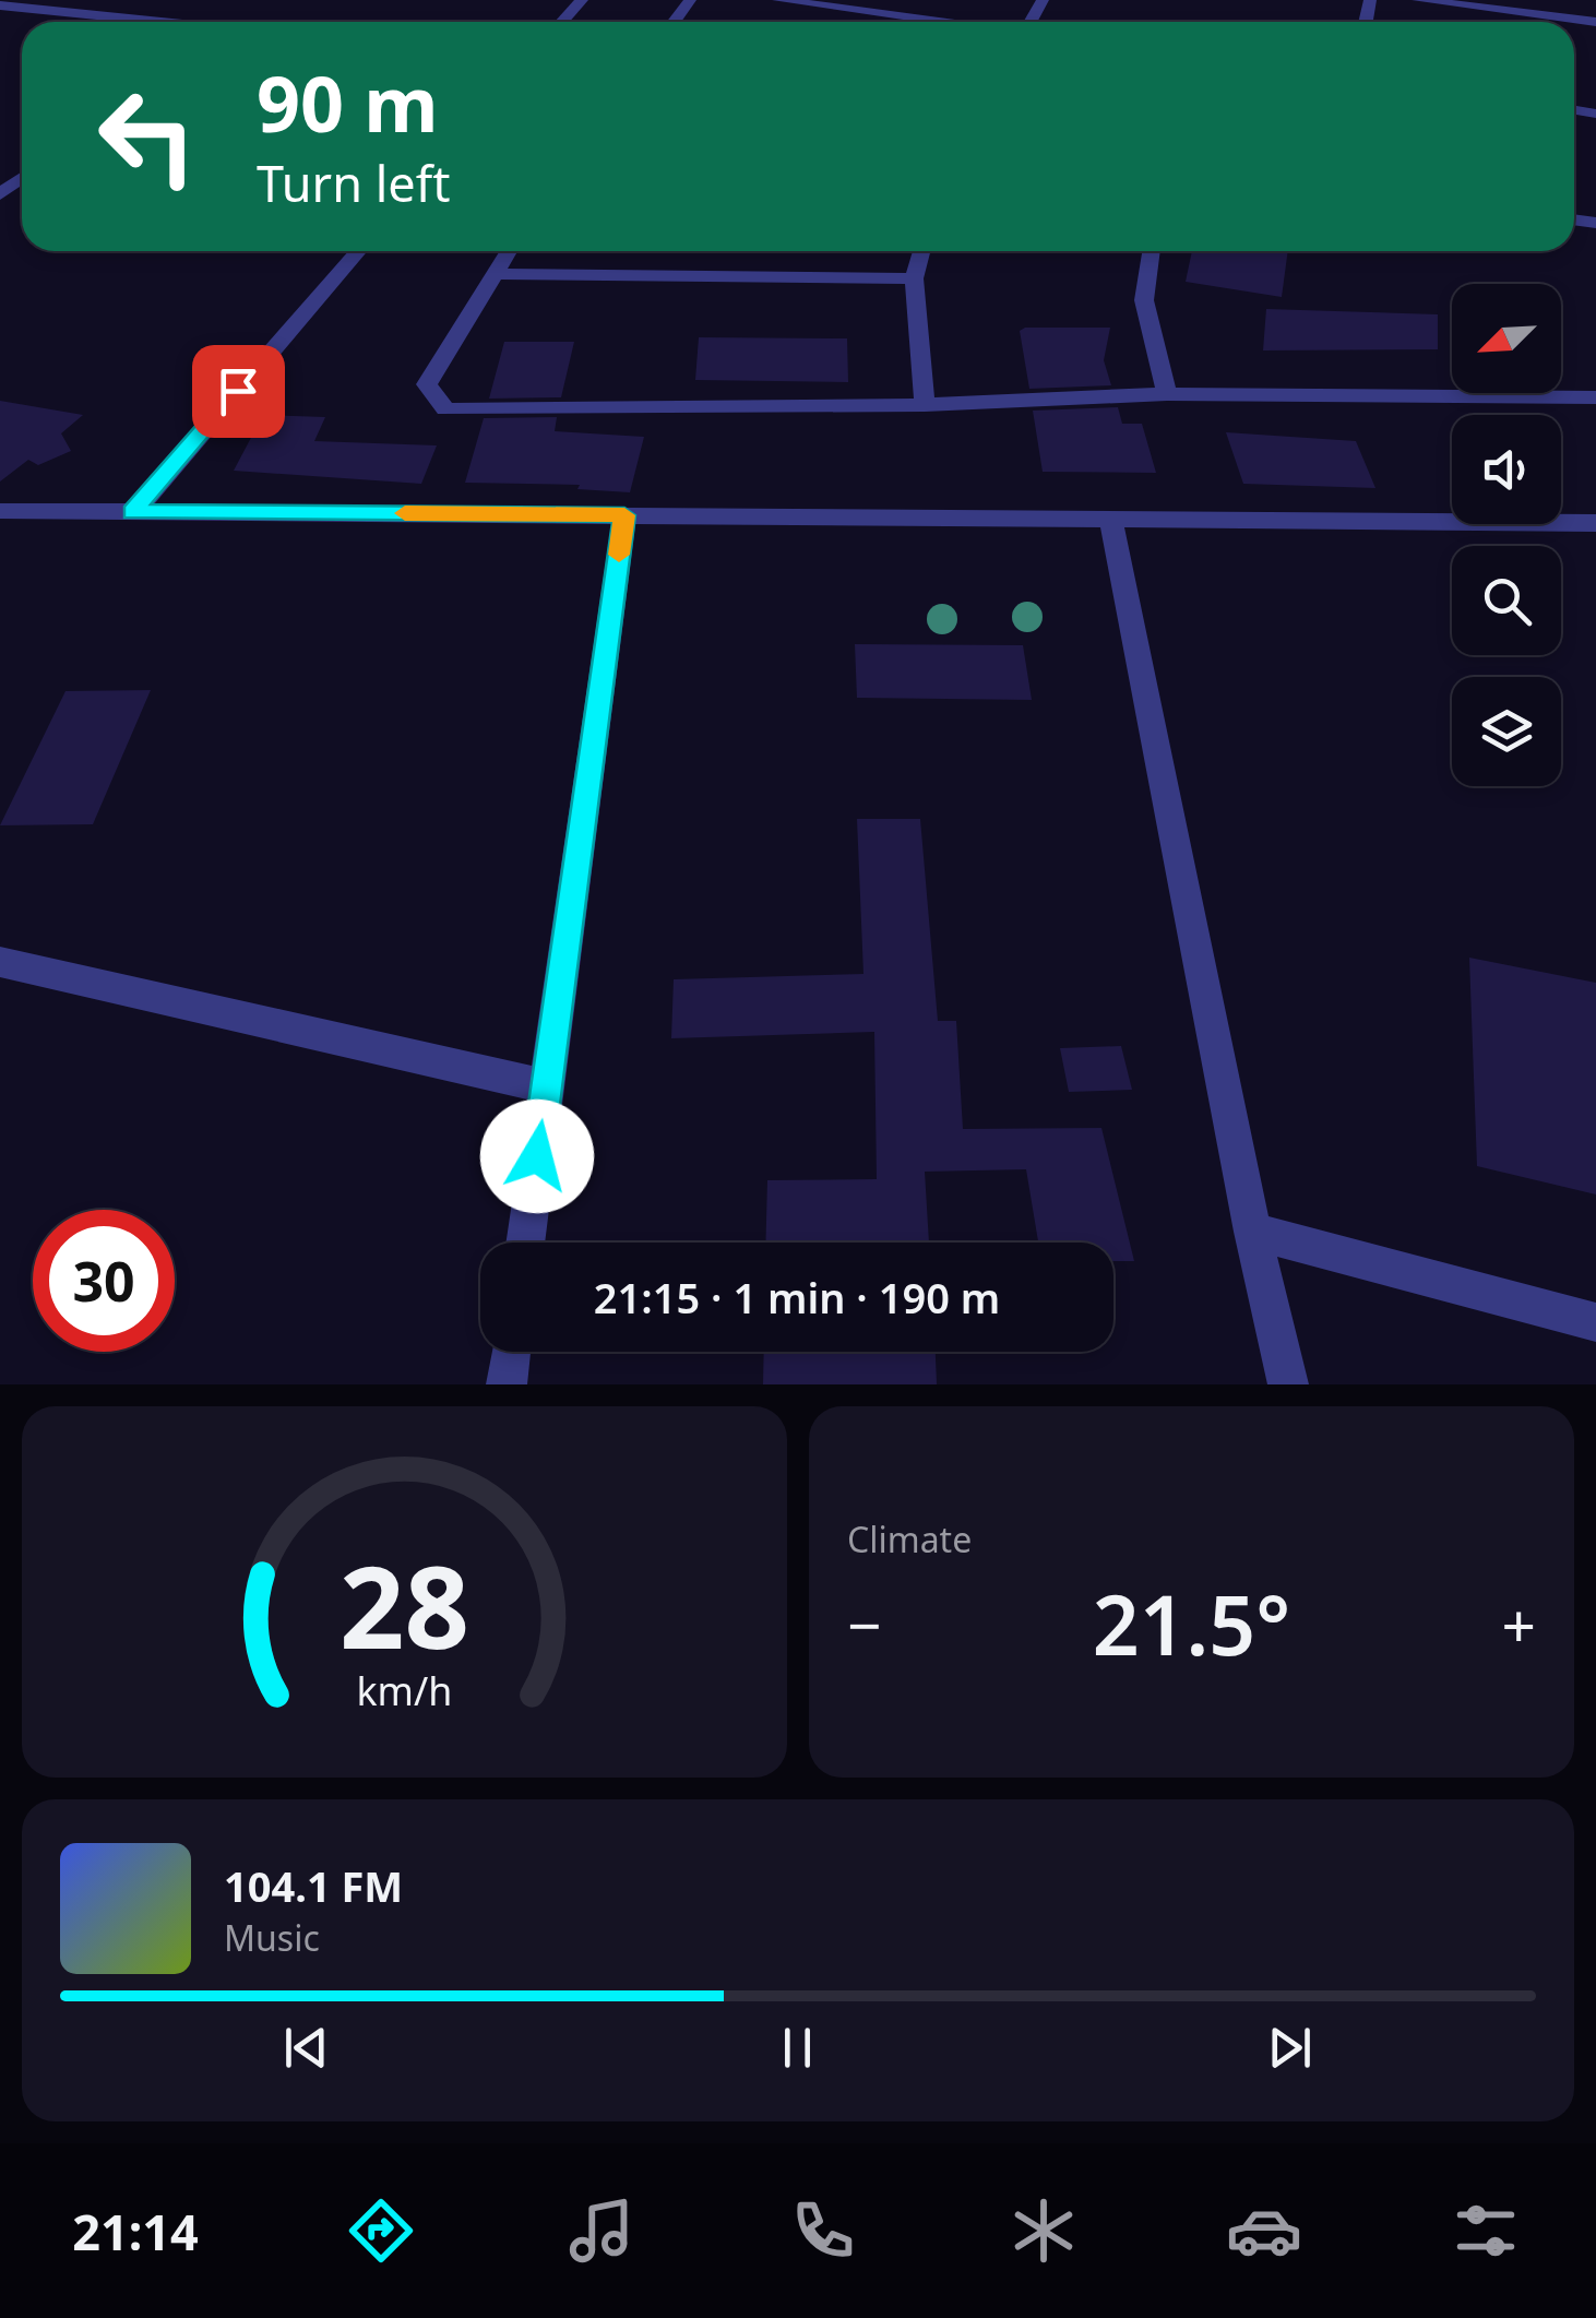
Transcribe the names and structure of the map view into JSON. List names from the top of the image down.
{
  "north": "bottom left",
  "page": {
    "turn": ["90 m", "Turn left"],
    "limit": "30",
    "trip": "21:15 · 1 min · 190 m",
    "tile": "Climate",
    "heat": ["−", "21.5°", "+"],
    "song": ["104.1 FM", "Music"],
    "tabs": "21:14",
    "gauge": ["28", "km/h"]
  }
}
